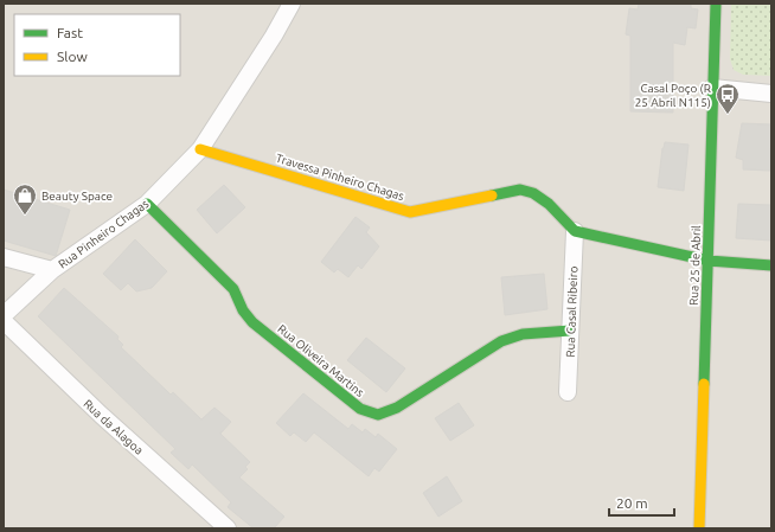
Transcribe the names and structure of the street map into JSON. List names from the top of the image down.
{
  "streets": {
    "street": [
      "Travessa Pinheiro Chagas",
      "Rua Pinheiro Chagas",
      "Rua 25 de Abril",
      "Rua Casal Ribeiro",
      "Rua Oliveira Martins",
      "Rua da Alagoa"
    ]
  },
  "crossings": [
    ["Travessa Pinheiro Chagas", "Rua Pinheiro Chagas"],
    ["Travessa Pinheiro Chagas", "Rua Casal Ribeiro"],
    ["Rua Pinheiro Chagas", "Rua Oliveira Martins"],
    ["Rua Casal Ribeiro", "Rua Oliveira Martins"]
  ],
  "places": {
    "bus stop": ["Casal Poço (R 25 Abril N115)"],
    "shop": ["Beauty Space"]
  },
  "legend": ["Fast", "Slow"],
  "scale_bar": "20 m"
}
